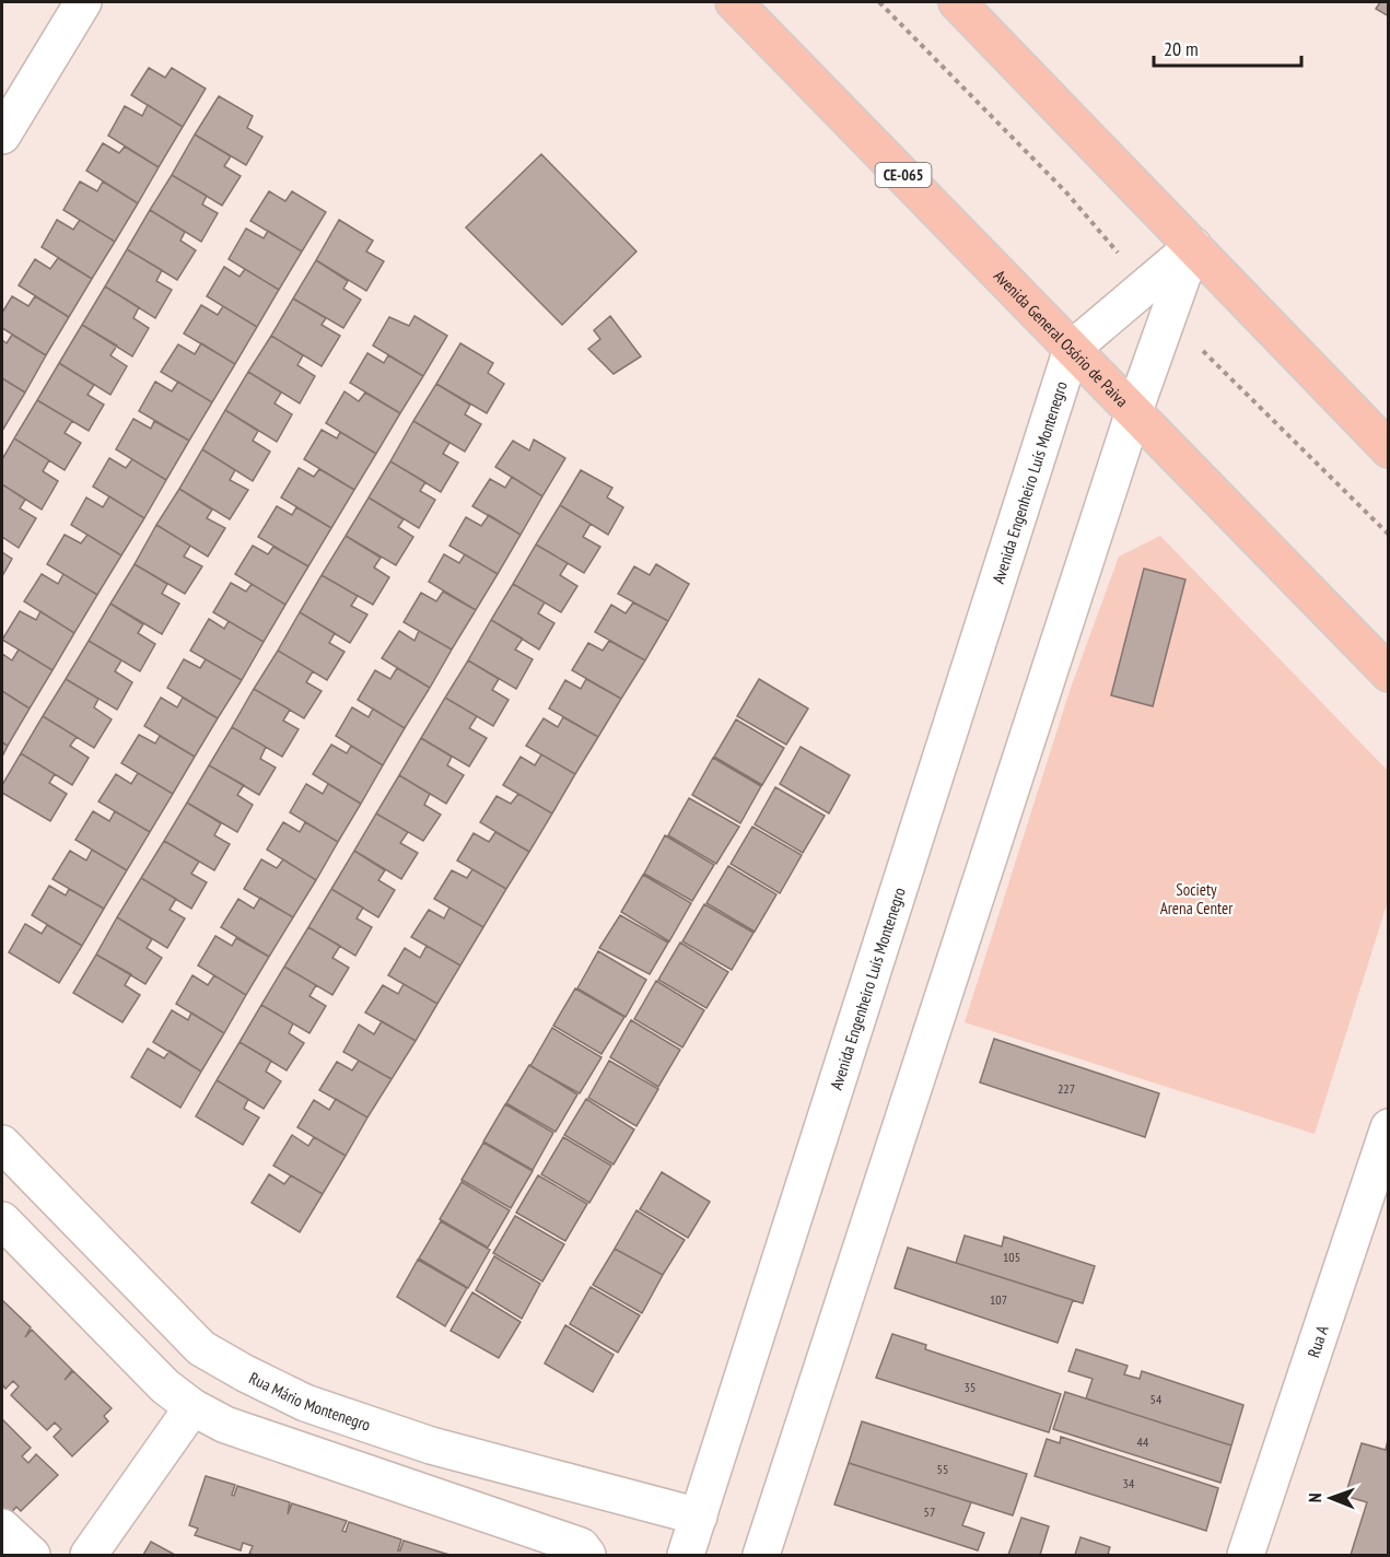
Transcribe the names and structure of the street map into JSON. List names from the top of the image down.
{
  "streets": {
    "main road": ["CE-065", "Avenida General Osório de Paiva"],
    "street": ["Avenida Engenheiro Luís Montenegro", "Rua A", "Rua Mário Montenegro"]
  },
  "crossings": [
    ["Avenida General Osório de Paiva", "Avenida Engenheiro Luís Montenegro"],
    ["Avenida Engenheiro Luís Montenegro", "Rua Mário Montenegro"]
  ],
  "parks": ["Society Arena Center"],
  "house_numbers": [
    "227",
    "105",
    "107",
    "35",
    "54",
    "44",
    "55",
    "34",
    "57"
  ],
  "scale_bar": "20 m",
  "north": "left"
}
